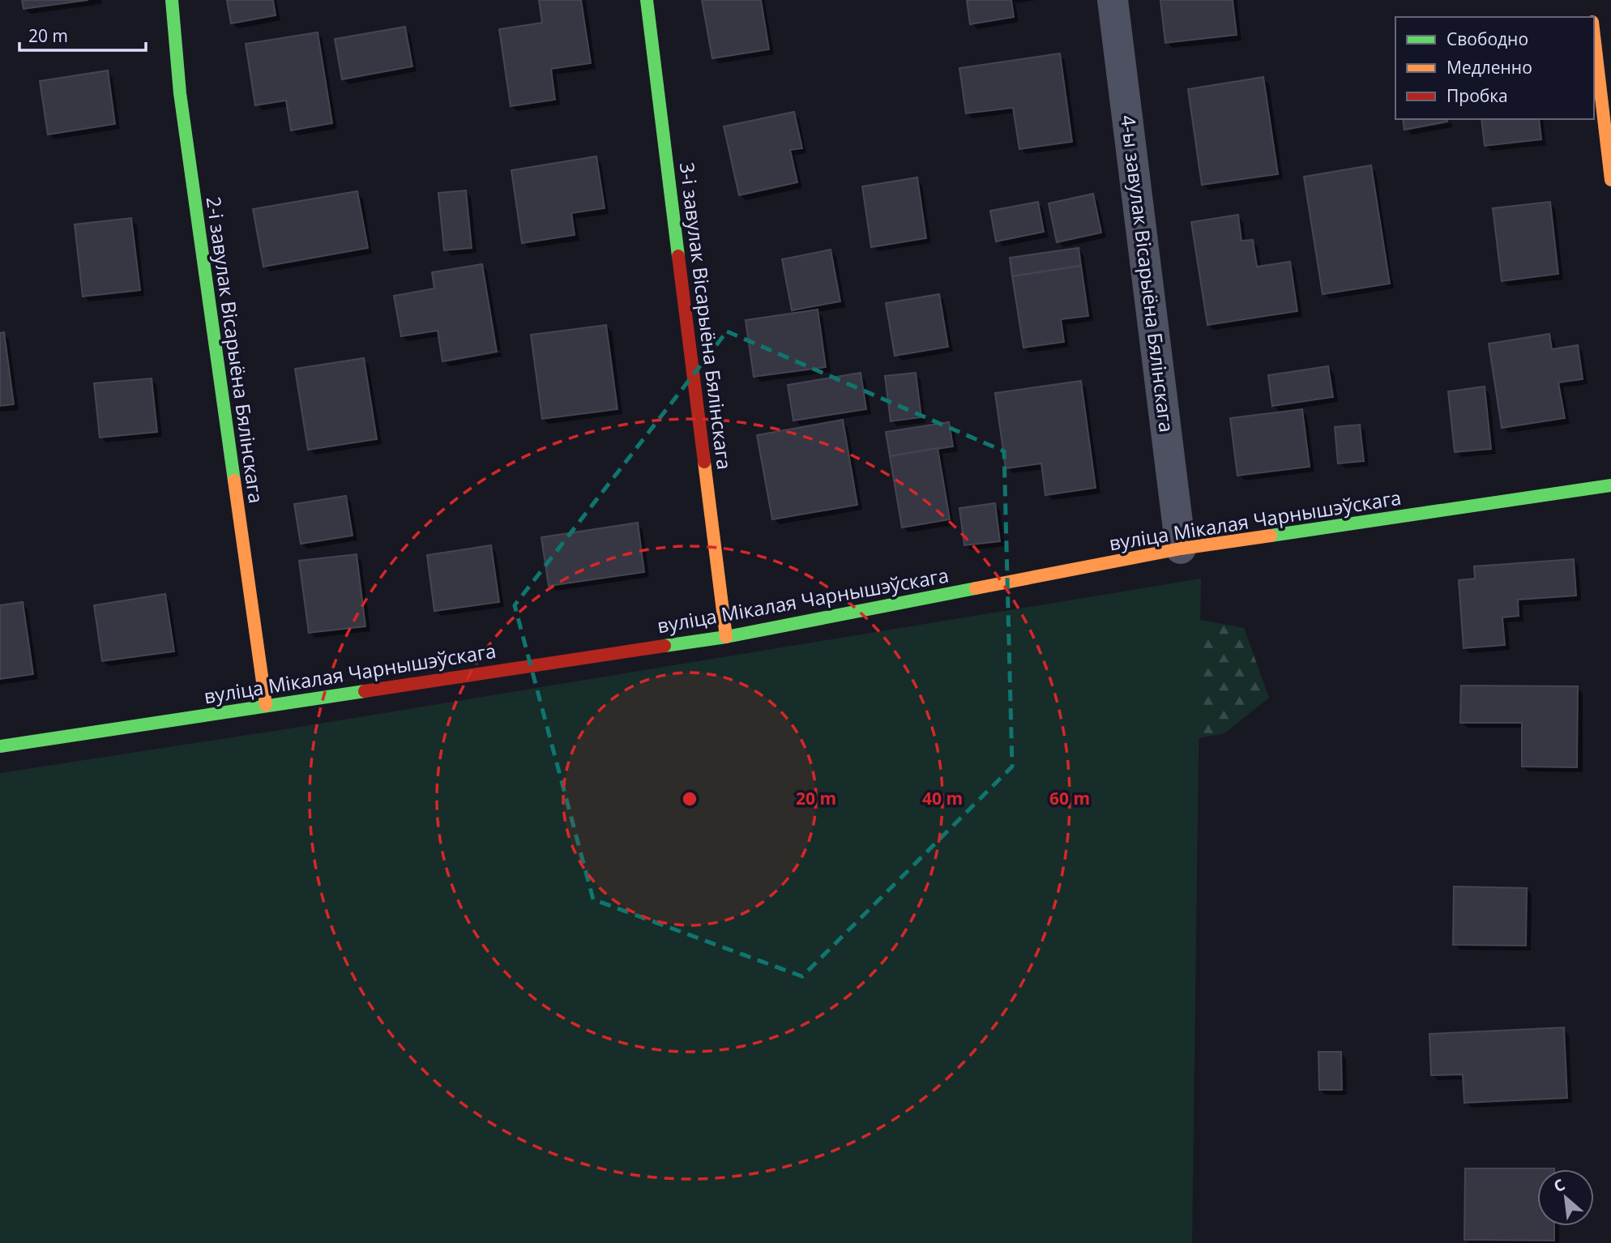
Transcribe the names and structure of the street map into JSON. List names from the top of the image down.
{
  "streets": {
    "street": [
      "4-ы завулак Вісарыёна Бялінскага",
      "3-і завулак Вісарыёна Бялінскага",
      "2-і завулак Вісарыёна Бялінскага",
      "вуліца Мікалая Чарнышэўскага"
    ]
  },
  "crossings": [
    ["4-ы завулак Вісарыёна Бялінскага", "вуліца Мікалая Чарнышэўскага"],
    ["3-і завулак Вісарыёна Бялінскага", "вуліца Мікалая Чарнышэўскага"],
    ["2-і завулак Вісарыёна Бялінскага", "вуліца Мікалая Чарнышэўскага"]
  ],
  "legend": ["Свободно", "Медленно", "Пробка"],
  "scale_bar": "20 m",
  "north": "top left",
  "rings": ["20 m", "40 m", "60 m"]
}
